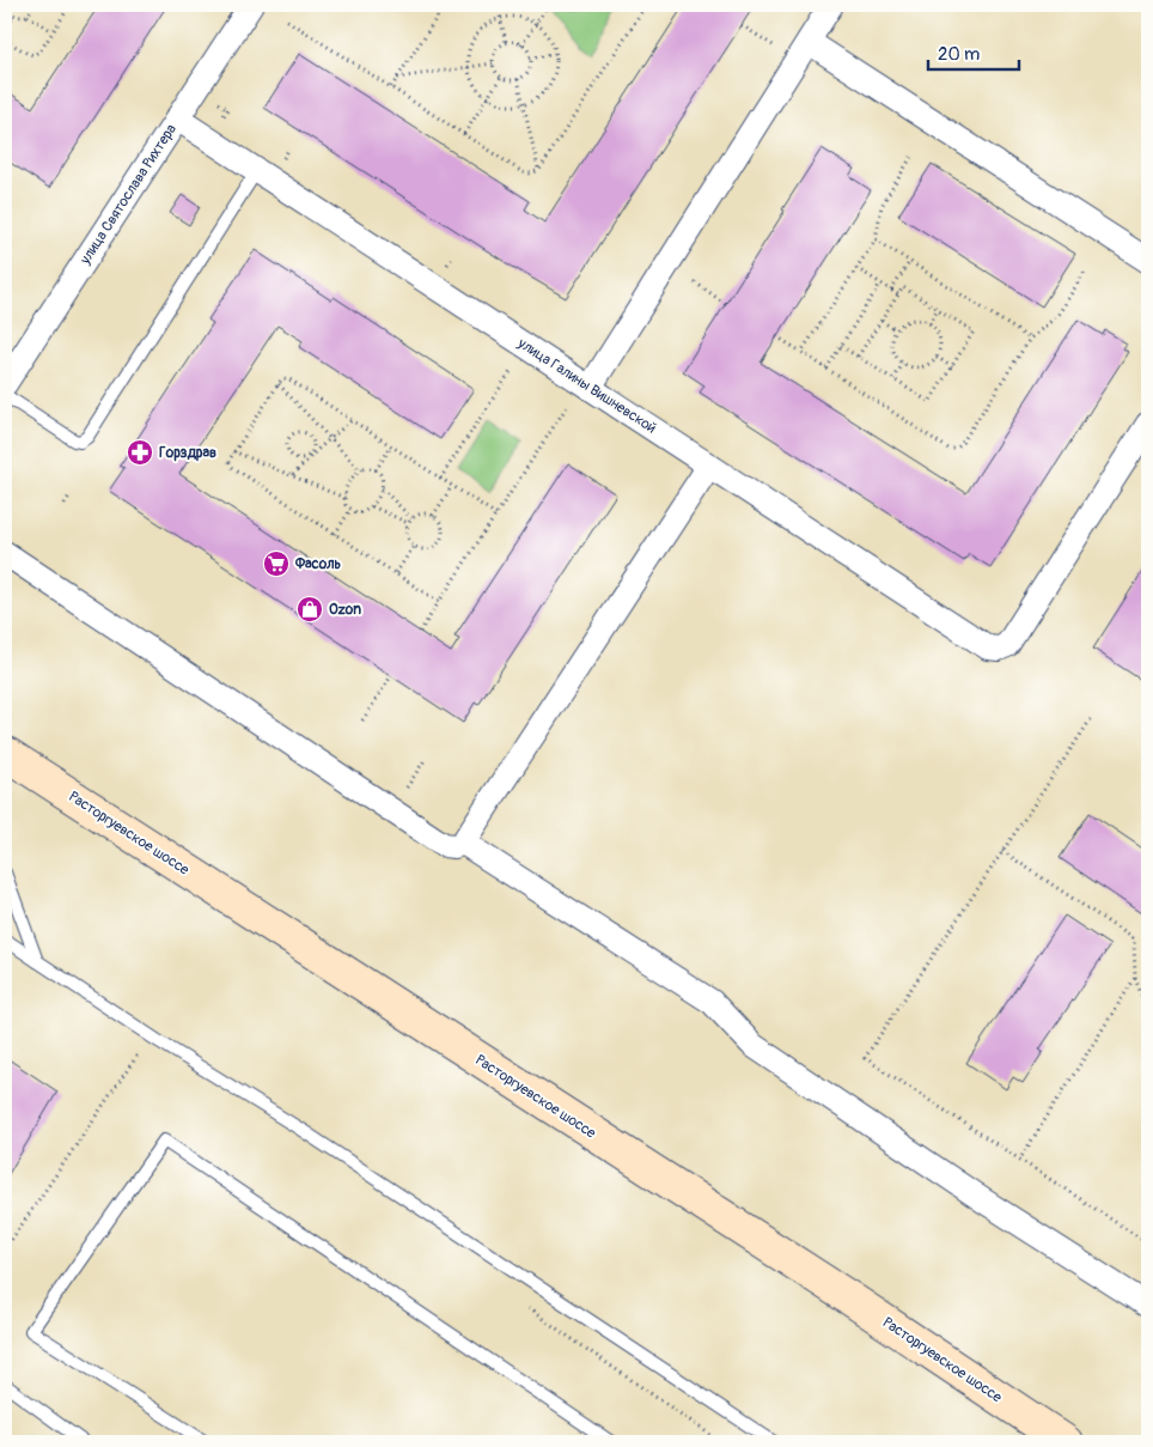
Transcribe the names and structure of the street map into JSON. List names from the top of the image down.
{
  "streets": {
    "main road": ["Расторгуевское шоссе"],
    "street": ["улица Святослава Рихтера", "улица Галины Вишневской"]
  },
  "crossings": [
    ["улица Святослава Рихтера", "улица Галины Вишневской"]
  ],
  "places": {
    "pharmacy": ["Горздрав"],
    "supermarket": ["Фасоль"],
    "shop": ["Ozon"]
  },
  "scale_bar": "20 m"
}
